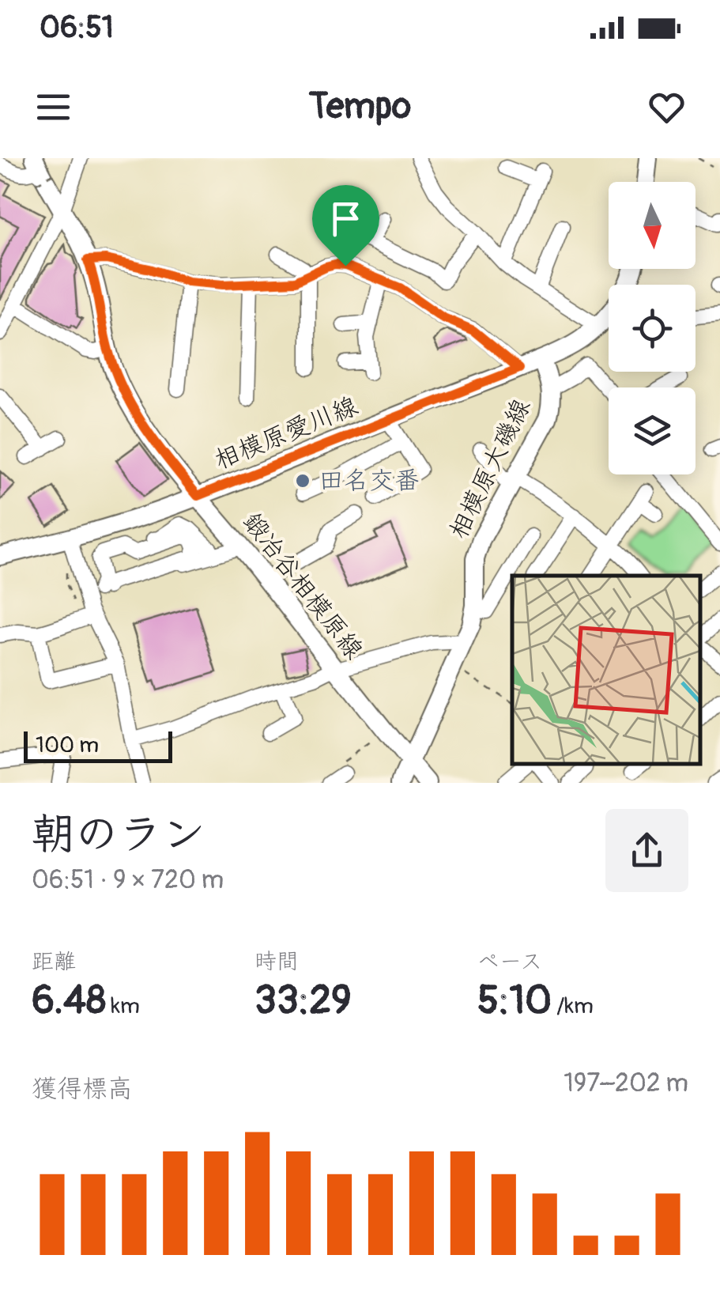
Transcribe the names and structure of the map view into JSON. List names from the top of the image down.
{
  "streets": {
    "main road": ["相模原愛川線", "相模原大磯線", "鍛冶谷相模原線"]
  },
  "crossings": [
    ["相模原愛川線", "相模原大磯線"],
    ["相模原愛川線", "鍛冶谷相模原線"],
    ["相模原大磯線", "鍛冶谷相模原線"]
  ],
  "places": ["田名交番"],
  "scale_bar": "100 m",
  "north": "bottom",
  "page": {
    "status": "06:51",
    "header": "Tempo",
    "scale": "100 m",
    "heading": ["朝のラン", "06:51 · 9 × 720 m"],
    "stats": [
      ["距離", "6.48 km"],
      ["時間", "33:29"],
      ["ペース", "5:10 /km"]
    ],
    "chart": ["獲得標高", "197–202 m"]
  }
}
